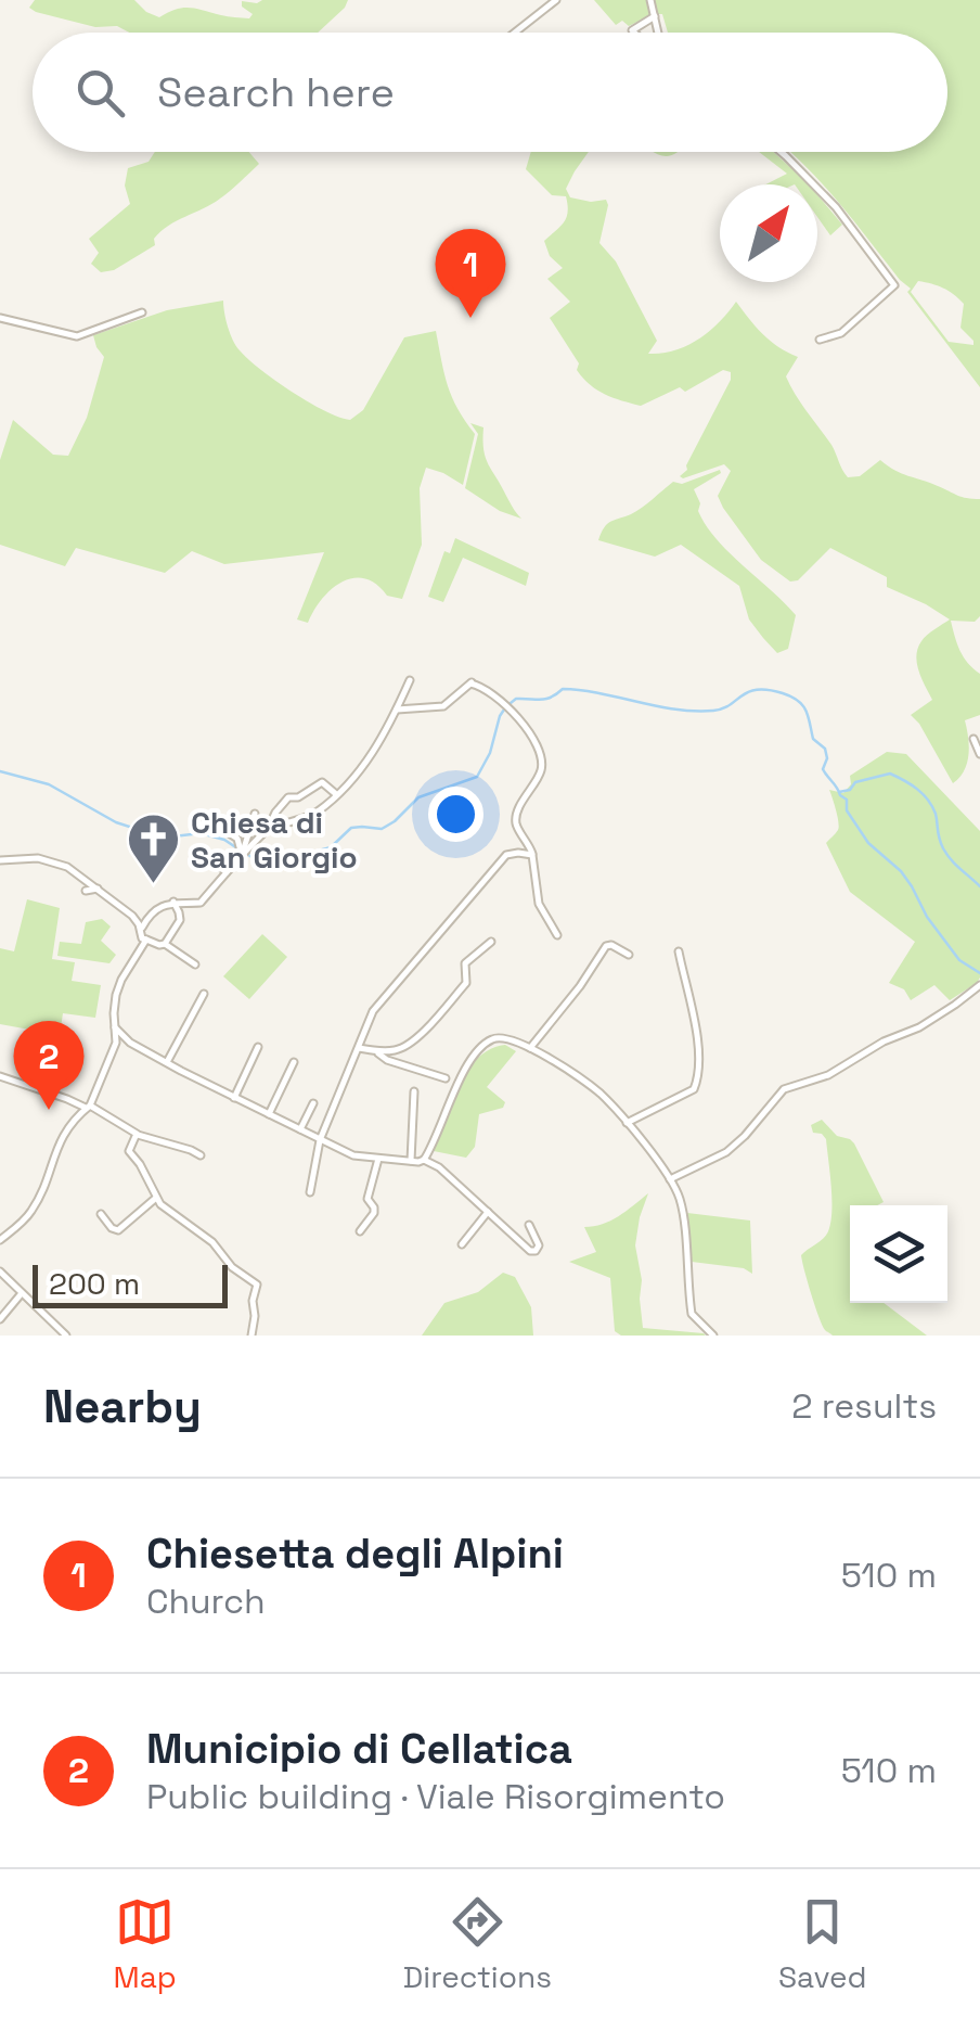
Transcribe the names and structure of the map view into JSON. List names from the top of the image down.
{
  "places": {
    "church": ["Chiesa di San Giorgio"]
  },
  "scale_bar": "200 m",
  "north": "top right",
  "page": {
    "search": "Search here",
    "pins": ["1", "2"],
    "scale": "200 m",
    "heading": ["Nearby", "2 results"],
    "list": [
      {
        "mark": "1",
        "name": "Chiesetta degli Alpini",
        "note": "Church",
        "value": "510 m"
      },
      {
        "mark": "2",
        "name": "Municipio di Cellatica",
        "note": "Public building · Viale Risorgimento",
        "value": "510 m"
      }
    ],
    "nav": ["Map", "Directions", "Saved"]
  }
}
